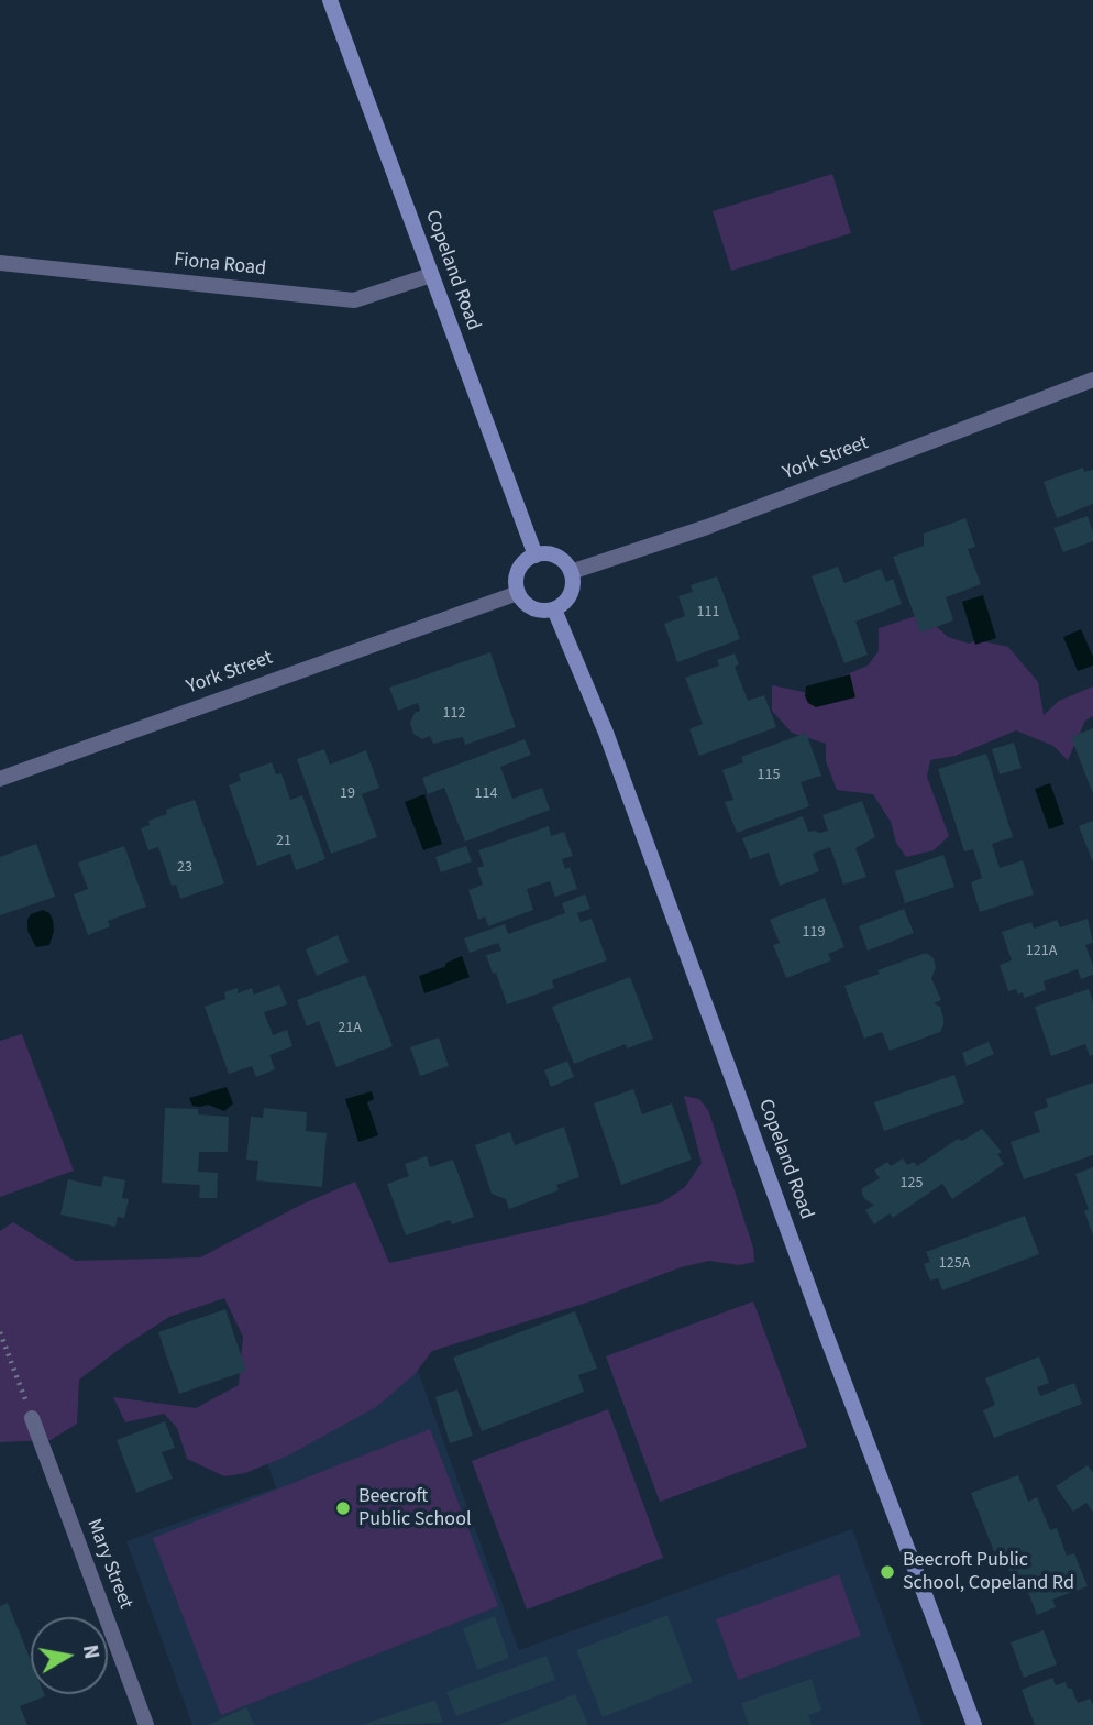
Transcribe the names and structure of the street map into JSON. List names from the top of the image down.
{
  "streets": {
    "main road": ["Copeland Road"],
    "street": ["Fiona Road", "York Street", "Mary Street"]
  },
  "crossings": [
    ["Fiona Road", "Copeland Road"],
    ["Copeland Road", "York Street"]
  ],
  "places": ["Beecroft Public School", "Beecroft Public School, Copeland Rd"],
  "house_numbers": [
    "111",
    "112",
    "115",
    "19",
    "114",
    "21",
    "23",
    "119",
    "121A",
    "21A",
    "125",
    "125A"
  ],
  "north": "right"
}
